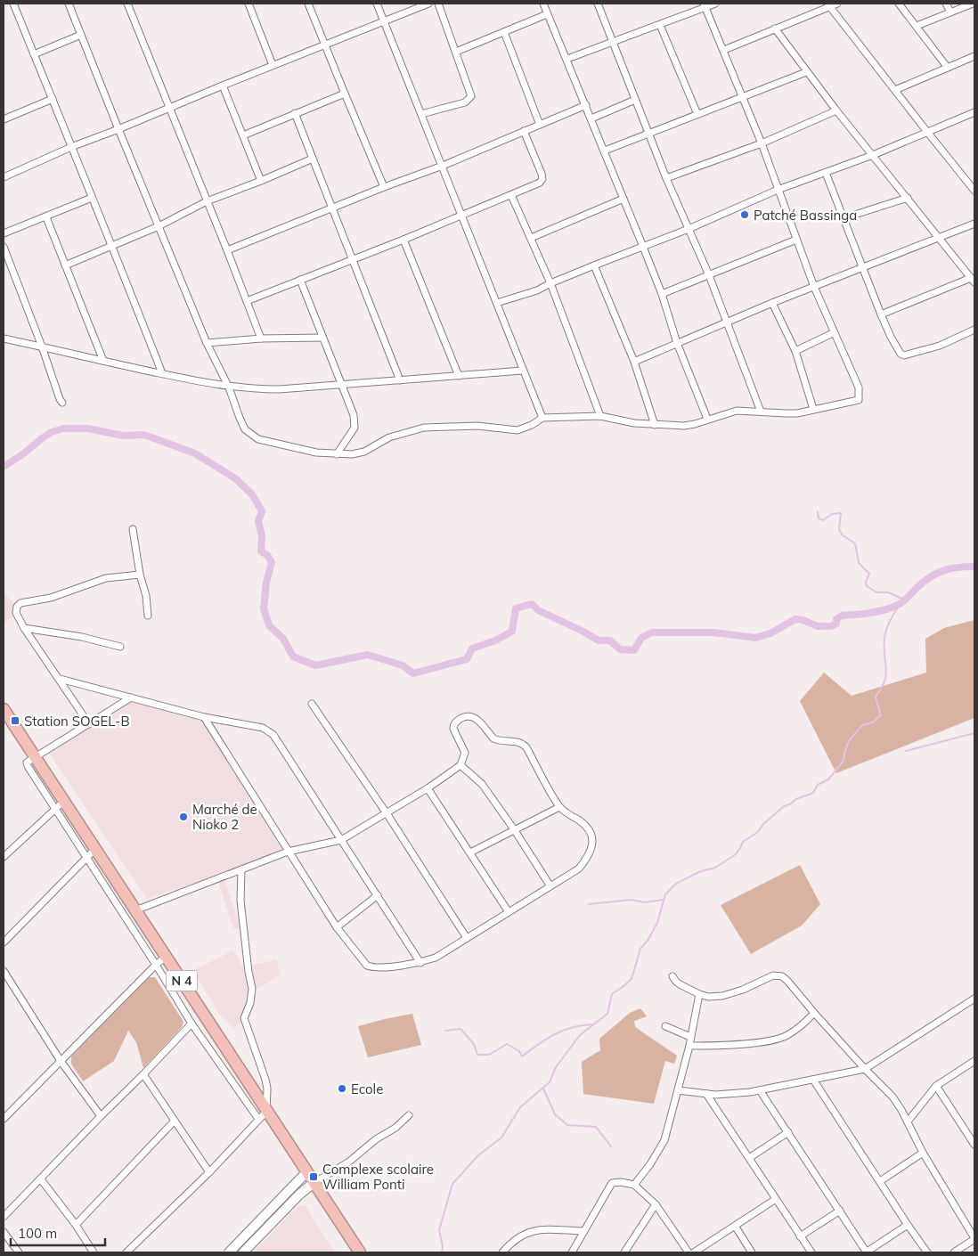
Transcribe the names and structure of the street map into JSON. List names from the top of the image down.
{
  "streets": {
    "highway": ["N 4"]
  },
  "places": {
    "other": ["Patché Bassinga", "Marché de Nioko 2", "Ecole"],
    "transit": ["Station SOGEL-B", "Complexe scolaire William Ponti"]
  },
  "scale_bar": "100 m"
}
